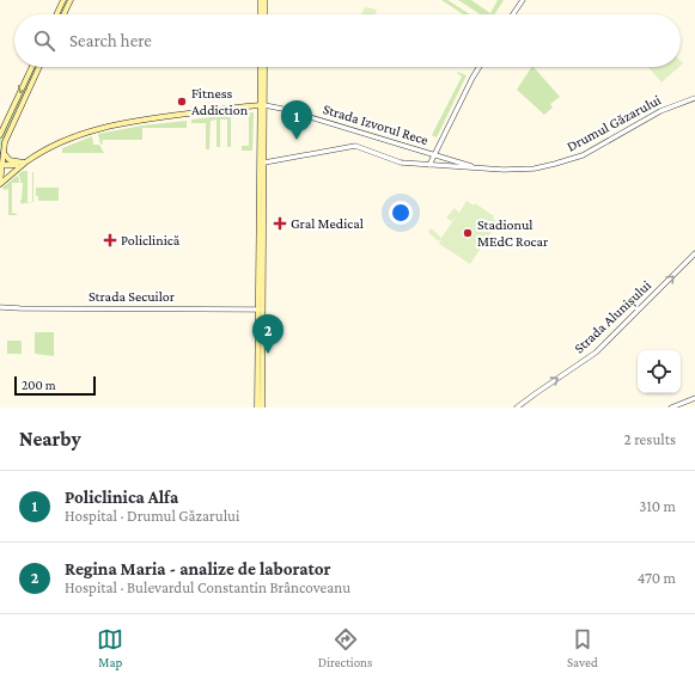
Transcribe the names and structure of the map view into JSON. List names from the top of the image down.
{
  "streets": {
    "street": [
      "Drumul Găzarului",
      "Strada Izvorul Rece",
      "Strada Secuilor",
      "Strada Alunișului"
    ]
  },
  "crossings": [
    ["Drumul Găzarului", "Strada Izvorul Rece"]
  ],
  "one_way": ["Strada Alunișului"],
  "places": {
    "other": ["Fitness Addiction", "Stadionul MEdC Rocar"],
    "health": ["Gral Medical", "Policlinică"]
  },
  "scale_bar": "200 m",
  "page": {
    "search": "Search here",
    "pins": ["1", "2"],
    "scale": "200 m",
    "heading": ["Nearby", "2 results"],
    "list": [
      {
        "mark": "1",
        "name": "Policlinica Alfa",
        "note": "Hospital · Drumul Găzarului",
        "value": "310 m"
      },
      {
        "mark": "2",
        "name": "Regina Maria - analize de laborator",
        "note": "Hospital · Bulevardul Constantin Brâncoveanu",
        "value": "470 m"
      }
    ],
    "nav": ["Map", "Directions", "Saved"]
  }
}
